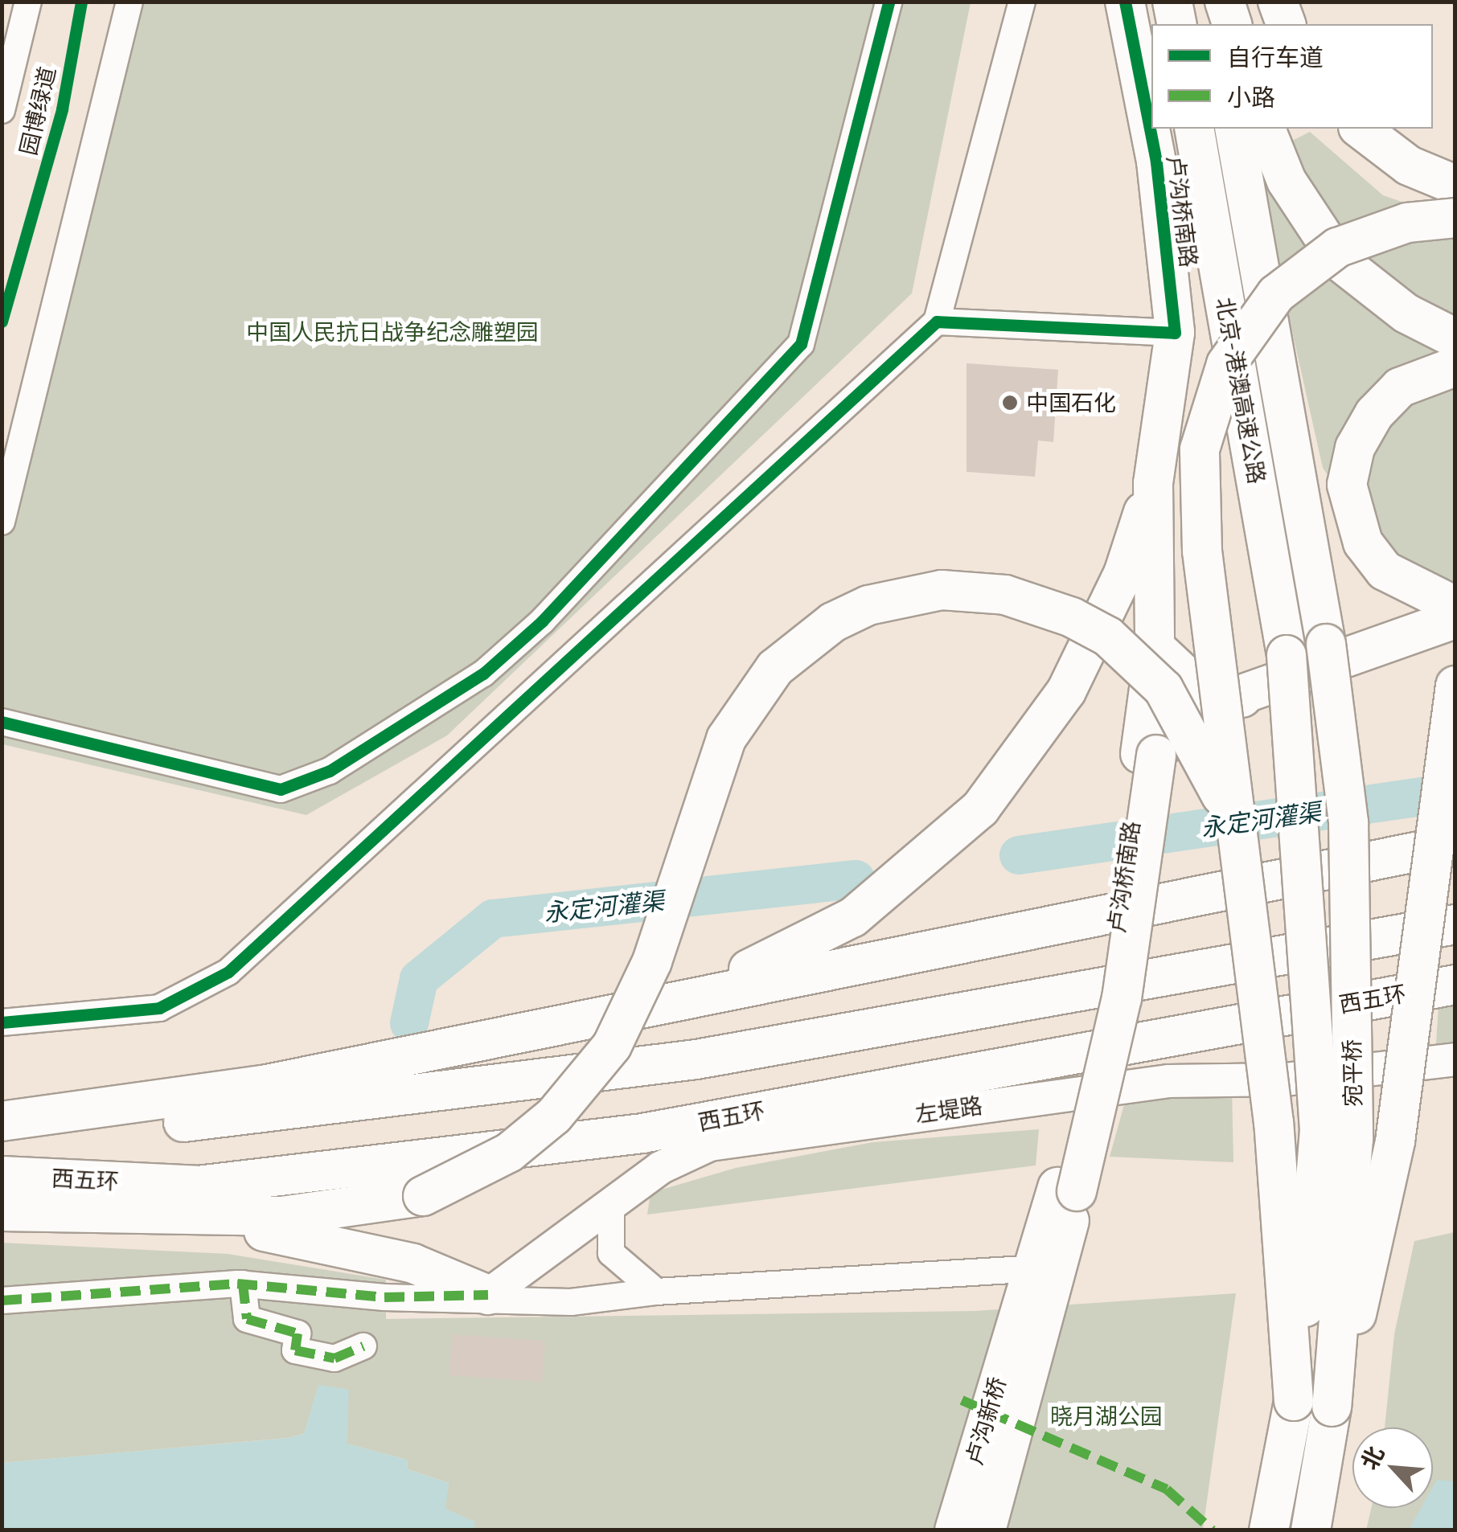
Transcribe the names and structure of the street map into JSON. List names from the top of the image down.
{
  "streets": {
    "highway": [
      "卢沟桥南路",
      "北京-港澳高速公路",
      "西五环",
      "宛平桥",
      "卢沟新桥"
    ],
    "main road": ["左堤路"],
    "cycle path": ["园博绿道"]
  },
  "crossings": [
    ["卢沟桥南路", "卢沟新桥"],
    ["北京-港澳高速公路", "宛平桥"]
  ],
  "water": ["永定河灌渠"],
  "parks": ["中国人民抗日战争纪念雕塑园", "晓月湖公园"],
  "places": ["中国石化"],
  "legend": ["自行车道", "小路"],
  "north": "top left"
}
